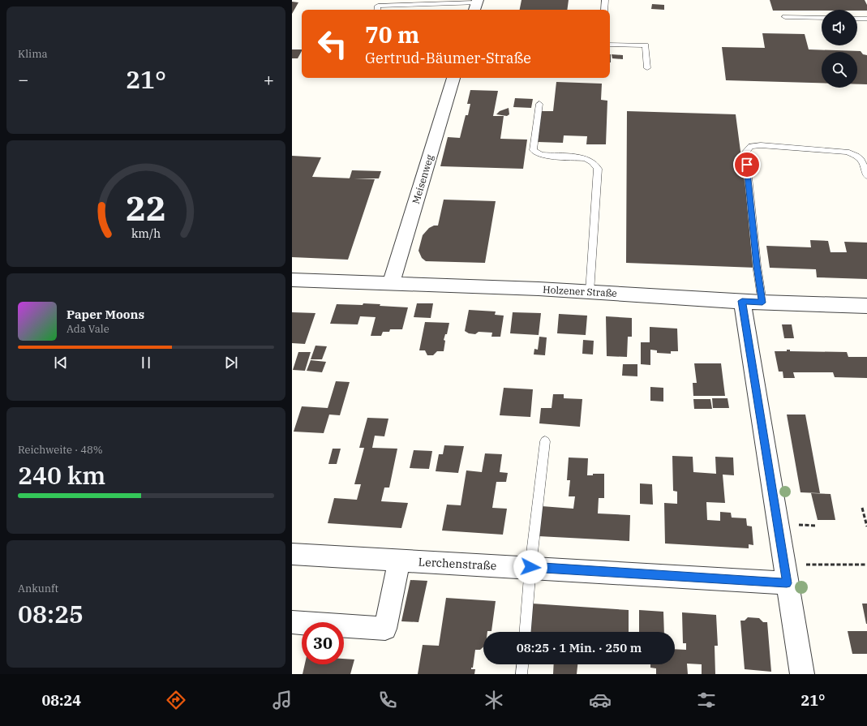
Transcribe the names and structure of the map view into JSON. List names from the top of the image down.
{
  "streets": {
    "street": ["Meisenweg", "Holzener Straße", "Lerchenstraße"]
  },
  "crossings": [
    ["Meisenweg", "Holzener Straße"]
  ],
  "page": {
    "tile": [
      "Klima",
      ["Reichweite · 48%", "240 km"],
      ["Ankunft", "08:25"]
    ],
    "turn": ["70 m", "Gertrud-Bäumer-Straße"],
    "heat": ["−", "21°", "+"],
    "song": ["Paper Moons", "Ada Vale"],
    "limit": "30",
    "trip": "08:25 · 1 Min. · 250 m",
    "tabs": ["08:24", "21°"],
    "gauge": ["22", "km/h"]
  }
}
